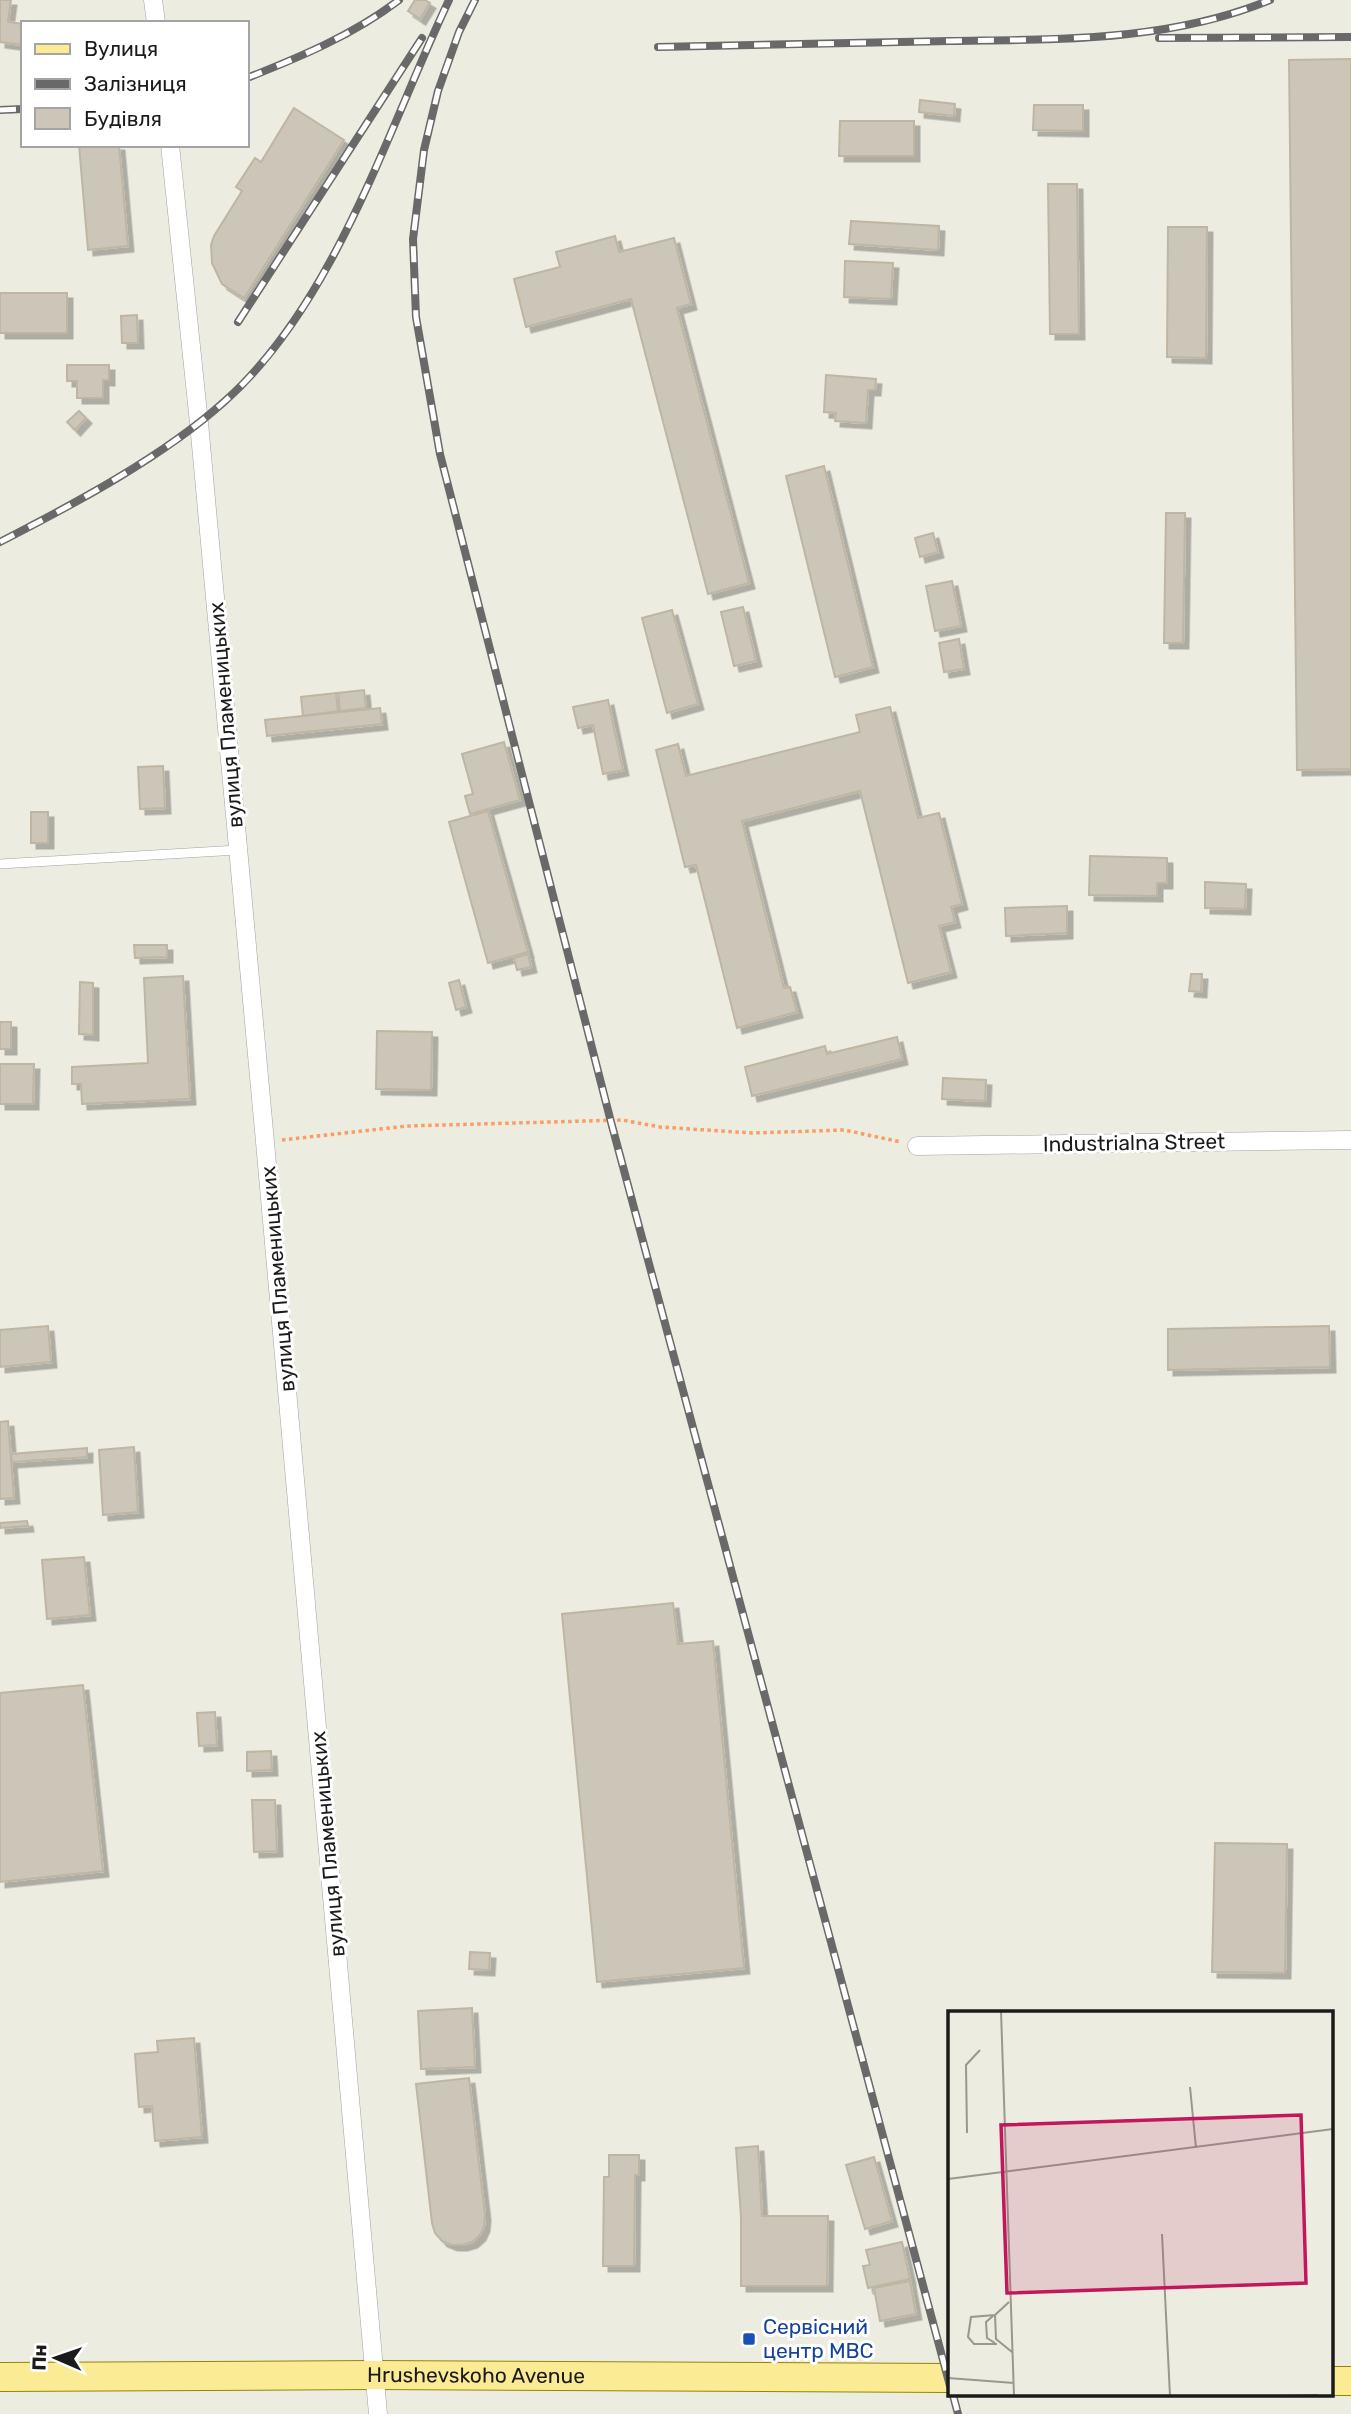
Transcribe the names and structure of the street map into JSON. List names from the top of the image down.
{
  "streets": {
    "main road": ["Hrushevskoho Avenue"],
    "street": ["вулиця Пламеницьких", "Industrialna Street"]
  },
  "crossings": [
    ["вулиця Пламеницьких", "Hrushevskoho Avenue"]
  ],
  "places": {
    "transit": ["Сервісний центр МВС"]
  },
  "legend": ["Вулиця", "Залізниця", "Будівля"],
  "north": "left"
}
